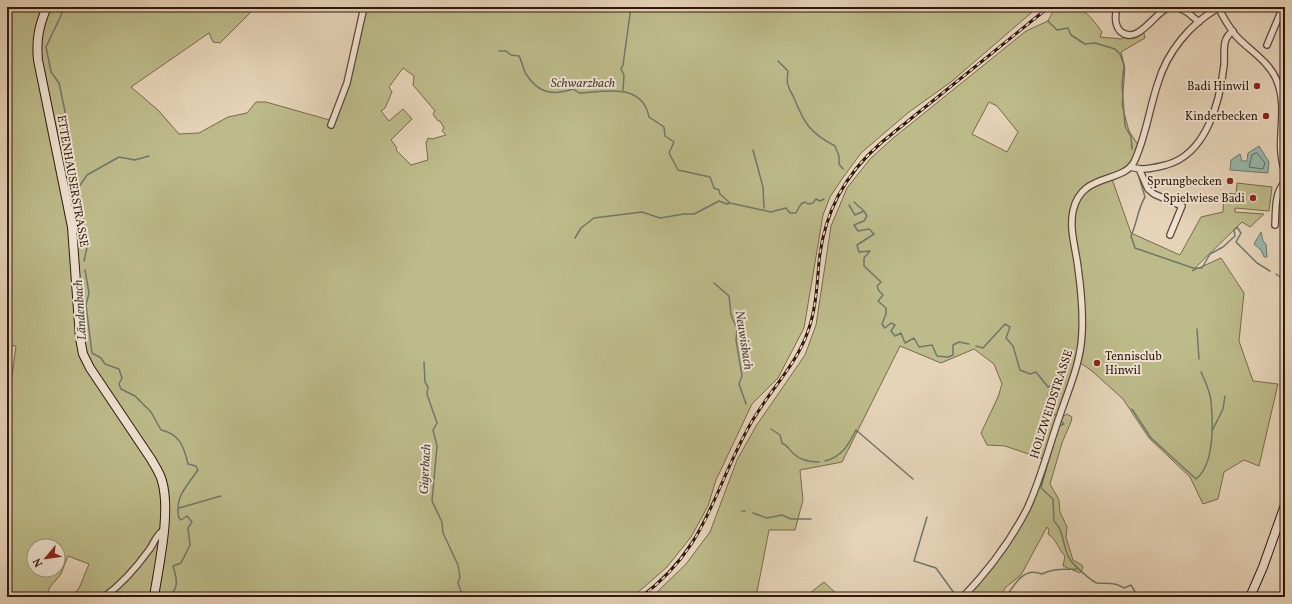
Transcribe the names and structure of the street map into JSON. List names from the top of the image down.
{
  "streets": {
    "street": ["ETTENHAUSERSTRASSE", "HOLZWEIDSTRASSE"]
  },
  "water": [
    "Schwarzbach",
    "Ländenbach",
    "Neuwisbach",
    "Gigerbach"
  ],
  "places": [
    "Badi Hinwil",
    "Kinderbecken",
    "Sprungbecken",
    "Spielwiese Badi",
    "Tennisclub Hinwil"
  ],
  "north": "bottom left"
}
